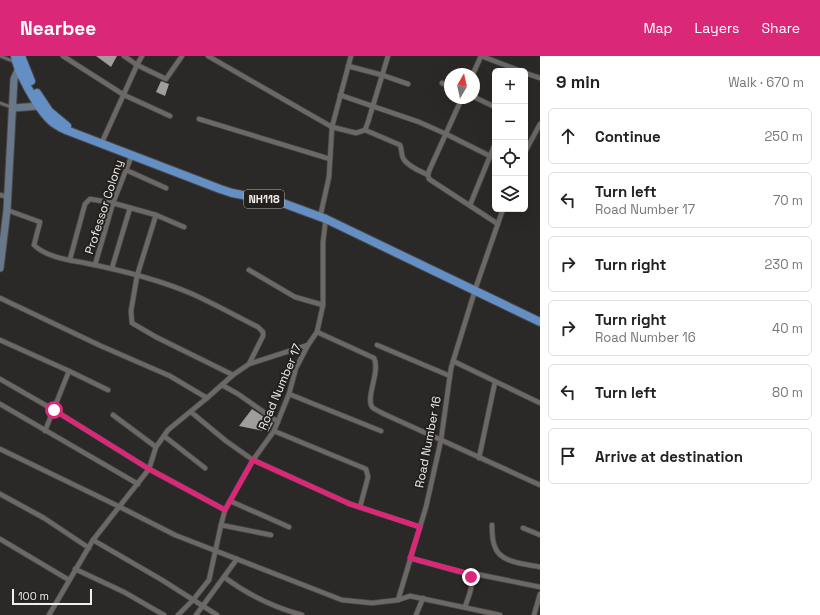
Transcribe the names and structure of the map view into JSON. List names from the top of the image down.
{
  "streets": {
    "highway": ["NH118"],
    "street": ["Professor Colony", "Road Number 17", "Road Number 16"]
  },
  "crossings": [
    ["NH118", "Professor Colony"],
    ["NH118", "Road Number 17"],
    ["NH118", "Road Number 16"]
  ],
  "scale_bar": "100 m",
  "north": "top",
  "page": {
    "header": "Nearbee",
    "nav": ["Map", "Layers", "Share"],
    "heading": ["9 min", "Walk · 670 m"],
    "map_buttons": ["+", "−"],
    "list": [
      ["Continue", "250 m"],
      ["Turn left", "Road Number 17", "70 m"],
      ["Turn right", "230 m"],
      ["Turn right", "Road Number 16", "40 m"],
      ["Turn left", "80 m"],
      "Arrive at destination"
    ],
    "scale": "100 m"
  }
}
